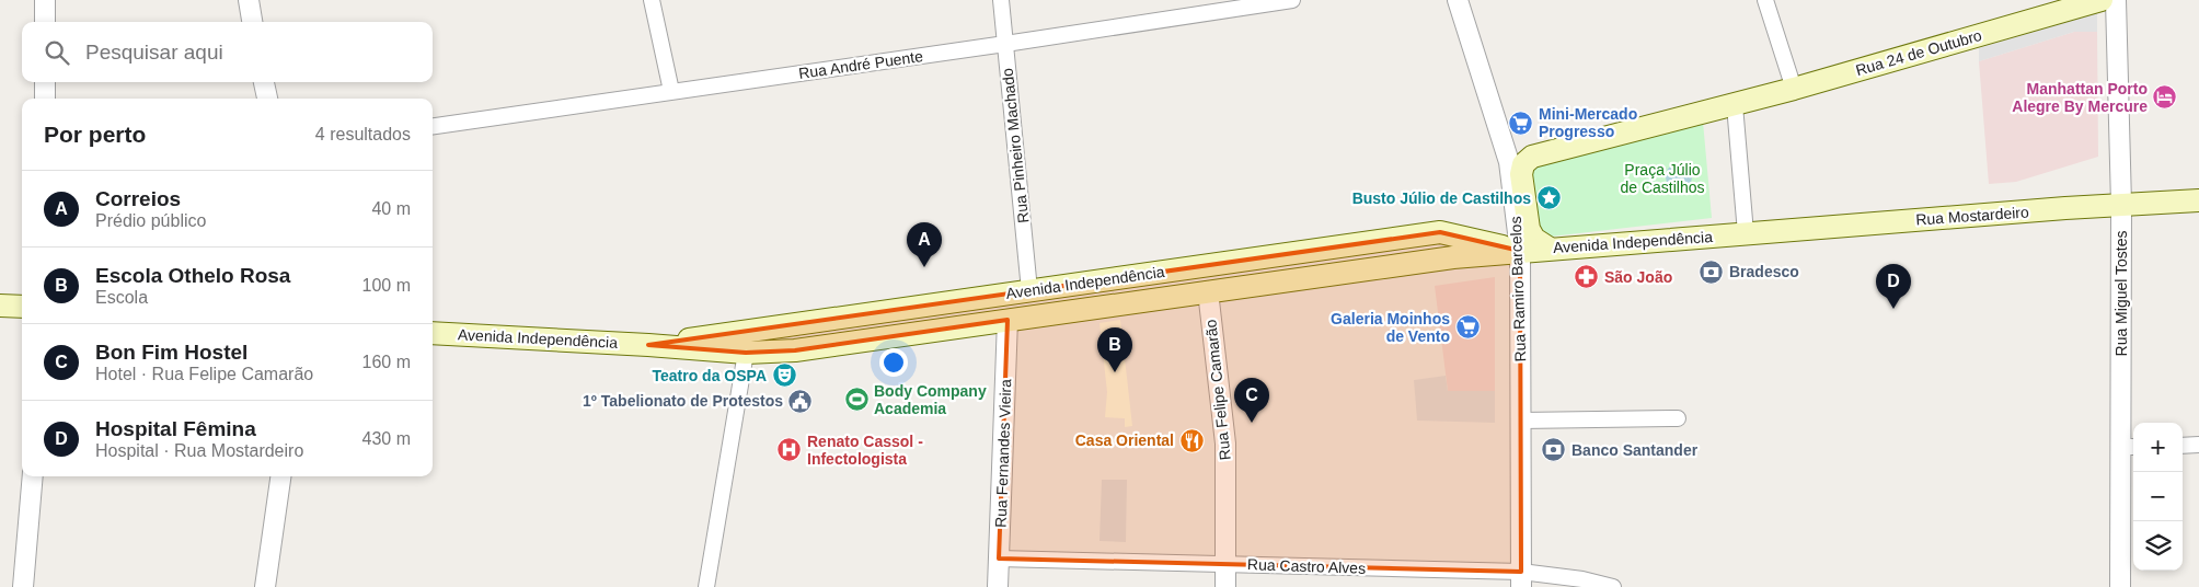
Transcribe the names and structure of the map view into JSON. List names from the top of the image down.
{
  "streets": {
    "main road": [
      "Rua 24 de Outubro",
      "Rua Mostardeiro",
      "Avenida Independência",
      "Rua Ramiro Barcelos"
    ],
    "street": [
      "Rua André Puente",
      "Rua Pinheiro Machado",
      "Rua Miguel Tostes",
      "Rua Felipe Camarão",
      "Rua Fernandes Vieira",
      "Rua Castro Alves"
    ]
  },
  "crossings": [
    ["Rua André Puente", "Rua Pinheiro Machado"],
    ["Rua Pinheiro Machado", "Avenida Independência"],
    ["Rua Mostardeiro", "Avenida Independência"],
    ["Rua Mostardeiro", "Rua Miguel Tostes"],
    ["Avenida Independência", "Rua Ramiro Barcelos"],
    ["Avenida Independência", "Rua Felipe Camarão"],
    ["Avenida Independência", "Rua Fernandes Vieira"],
    ["Rua Ramiro Barcelos", "Rua Castro Alves"],
    ["Rua Felipe Camarão", "Rua Castro Alves"],
    ["Rua Fernandes Vieira", "Rua Castro Alves"]
  ],
  "parks": ["Praça Júlio de Castilhos"],
  "places": {
    "hotel": ["Manhattan Porto Alegre By Mercure"],
    "supermarket": ["Mini-Mercado Progresso", "Galeria Moinhos de Vento"],
    "place": ["Busto Júlio de Castilhos"],
    "bank": ["Bradesco", "Banco Santander"],
    "pharmacy": ["São João"],
    "theatre": ["Teatro da OSPA"],
    "sports": ["Body Company Academia"],
    "public building": ["1º Tabelionato de Protestos"],
    "restaurant": ["Casa Oriental"],
    "hospital": ["Renato Cassol - Infectologista"]
  },
  "page": {
    "search": "Pesquisar aqui",
    "heading": ["Por perto", "4 resultados"],
    "list": [
      {
        "mark": "A",
        "name": "Correios",
        "note": "Prédio público",
        "value": "40 m"
      },
      {
        "mark": "B",
        "name": "Escola Othelo Rosa",
        "note": "Escola",
        "value": "100 m"
      },
      {
        "mark": "C",
        "name": "Bon Fim Hostel",
        "note": "Hotel · Rua Felipe Camarão",
        "value": "160 m"
      },
      {
        "mark": "D",
        "name": "Hospital Fêmina",
        "note": "Hospital · Rua Mostardeiro",
        "value": "430 m"
      }
    ],
    "pins": [
      "A",
      "D",
      "B",
      "C"
    ],
    "map_buttons": ["+", "−"]
  }
}
